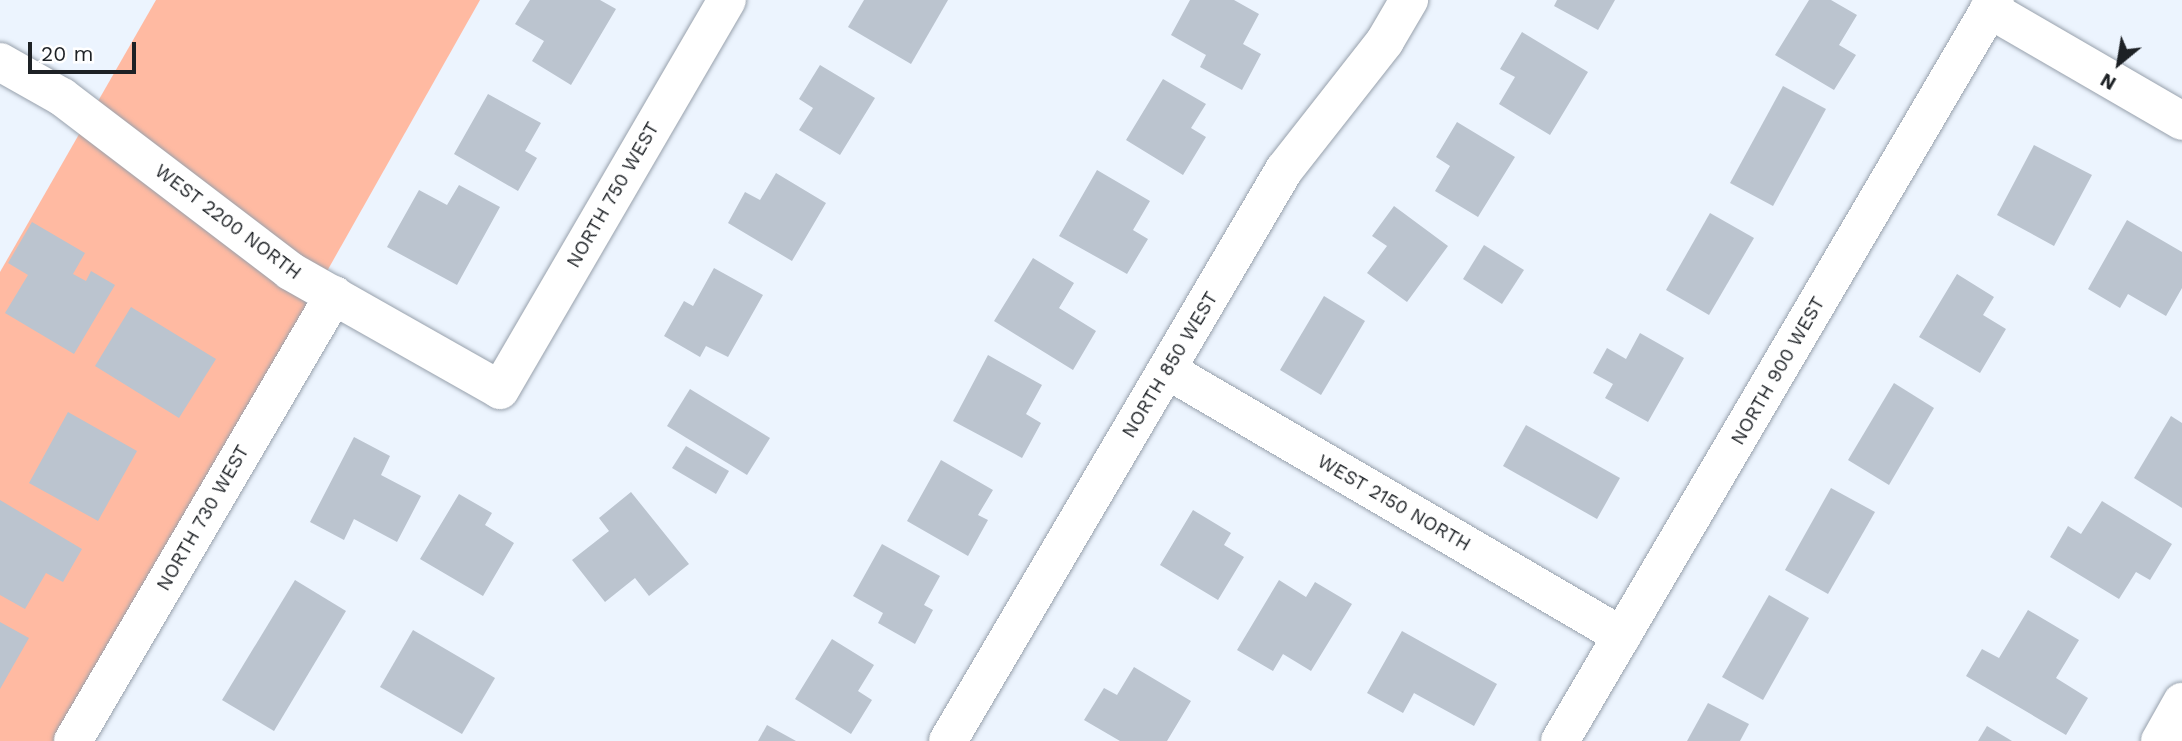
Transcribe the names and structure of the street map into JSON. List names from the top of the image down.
{
  "streets": {
    "street": [
      "NORTH 750 WEST",
      "WEST 2200 NORTH",
      "NORTH 850 WEST",
      "NORTH 900 WEST",
      "WEST 2150 NORTH",
      "NORTH 730 WEST"
    ]
  },
  "crossings": [
    ["NORTH 750 WEST", "WEST 2200 NORTH"],
    ["WEST 2200 NORTH", "NORTH 730 WEST"],
    ["NORTH 850 WEST", "WEST 2150 NORTH"],
    ["NORTH 900 WEST", "WEST 2150 NORTH"]
  ],
  "scale_bar": "20 m",
  "north": "bottom left"
}
